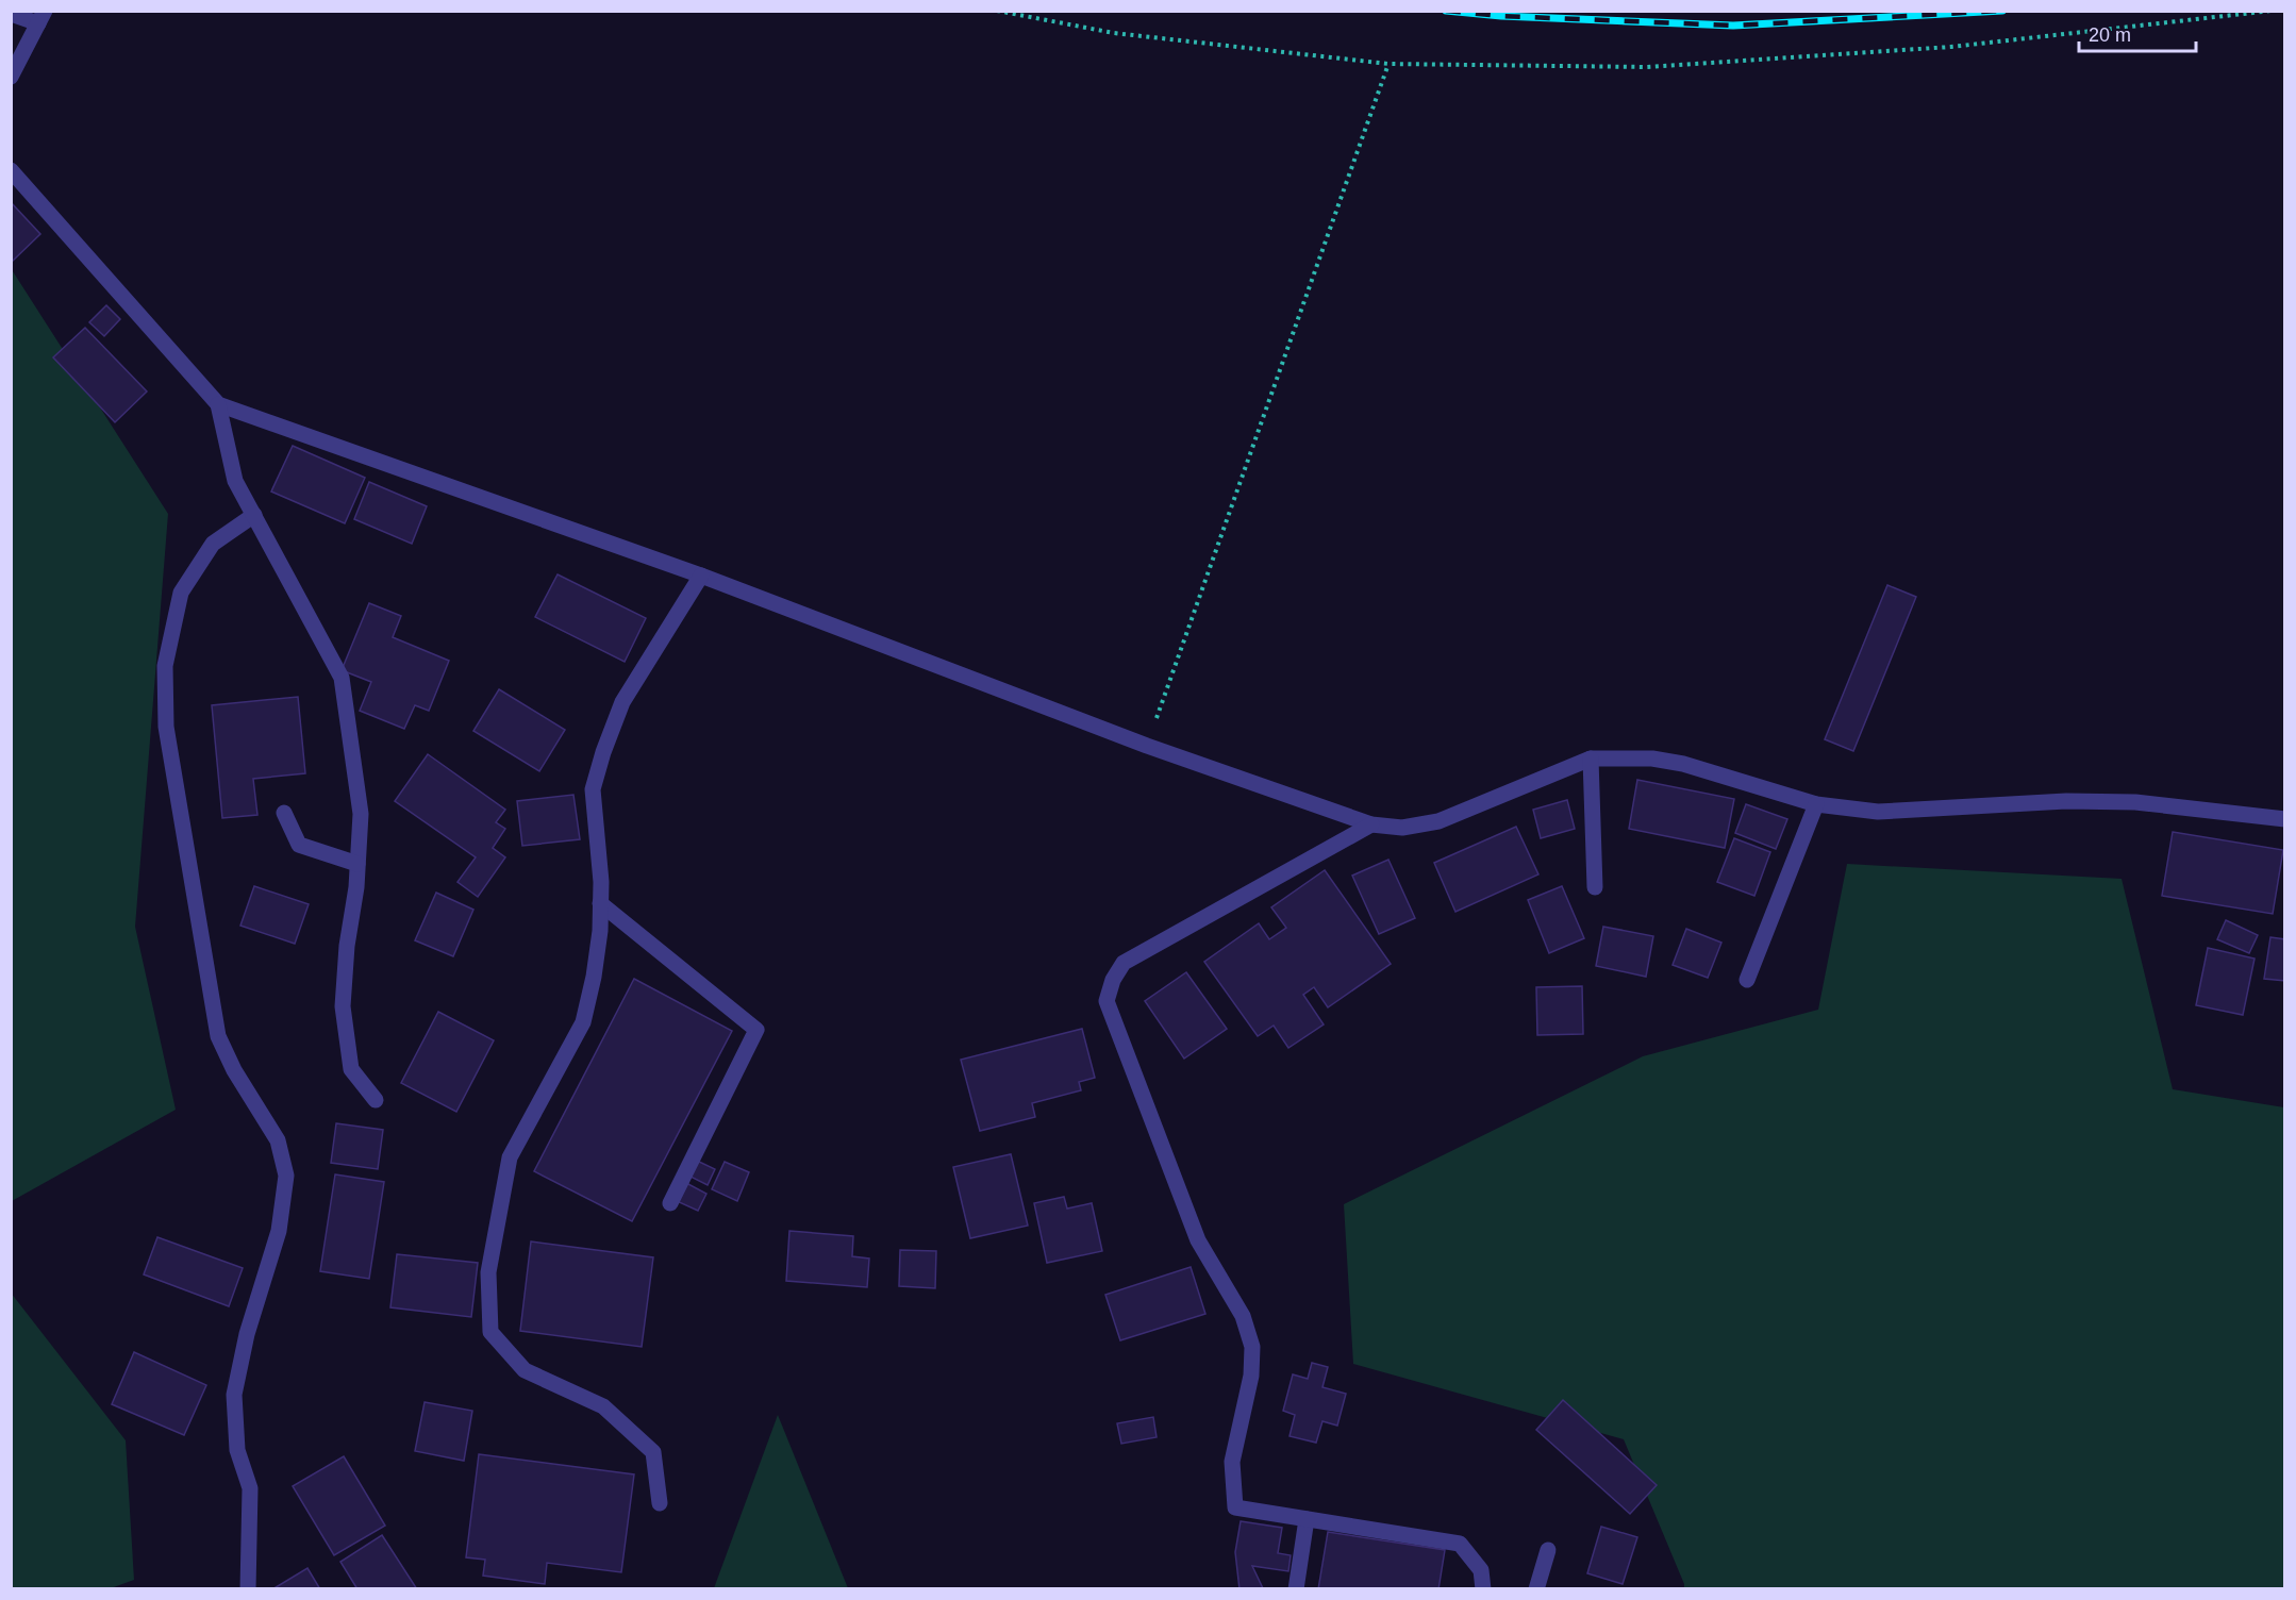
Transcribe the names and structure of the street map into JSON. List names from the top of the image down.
{
  "scale_bar": "20 m"
}
